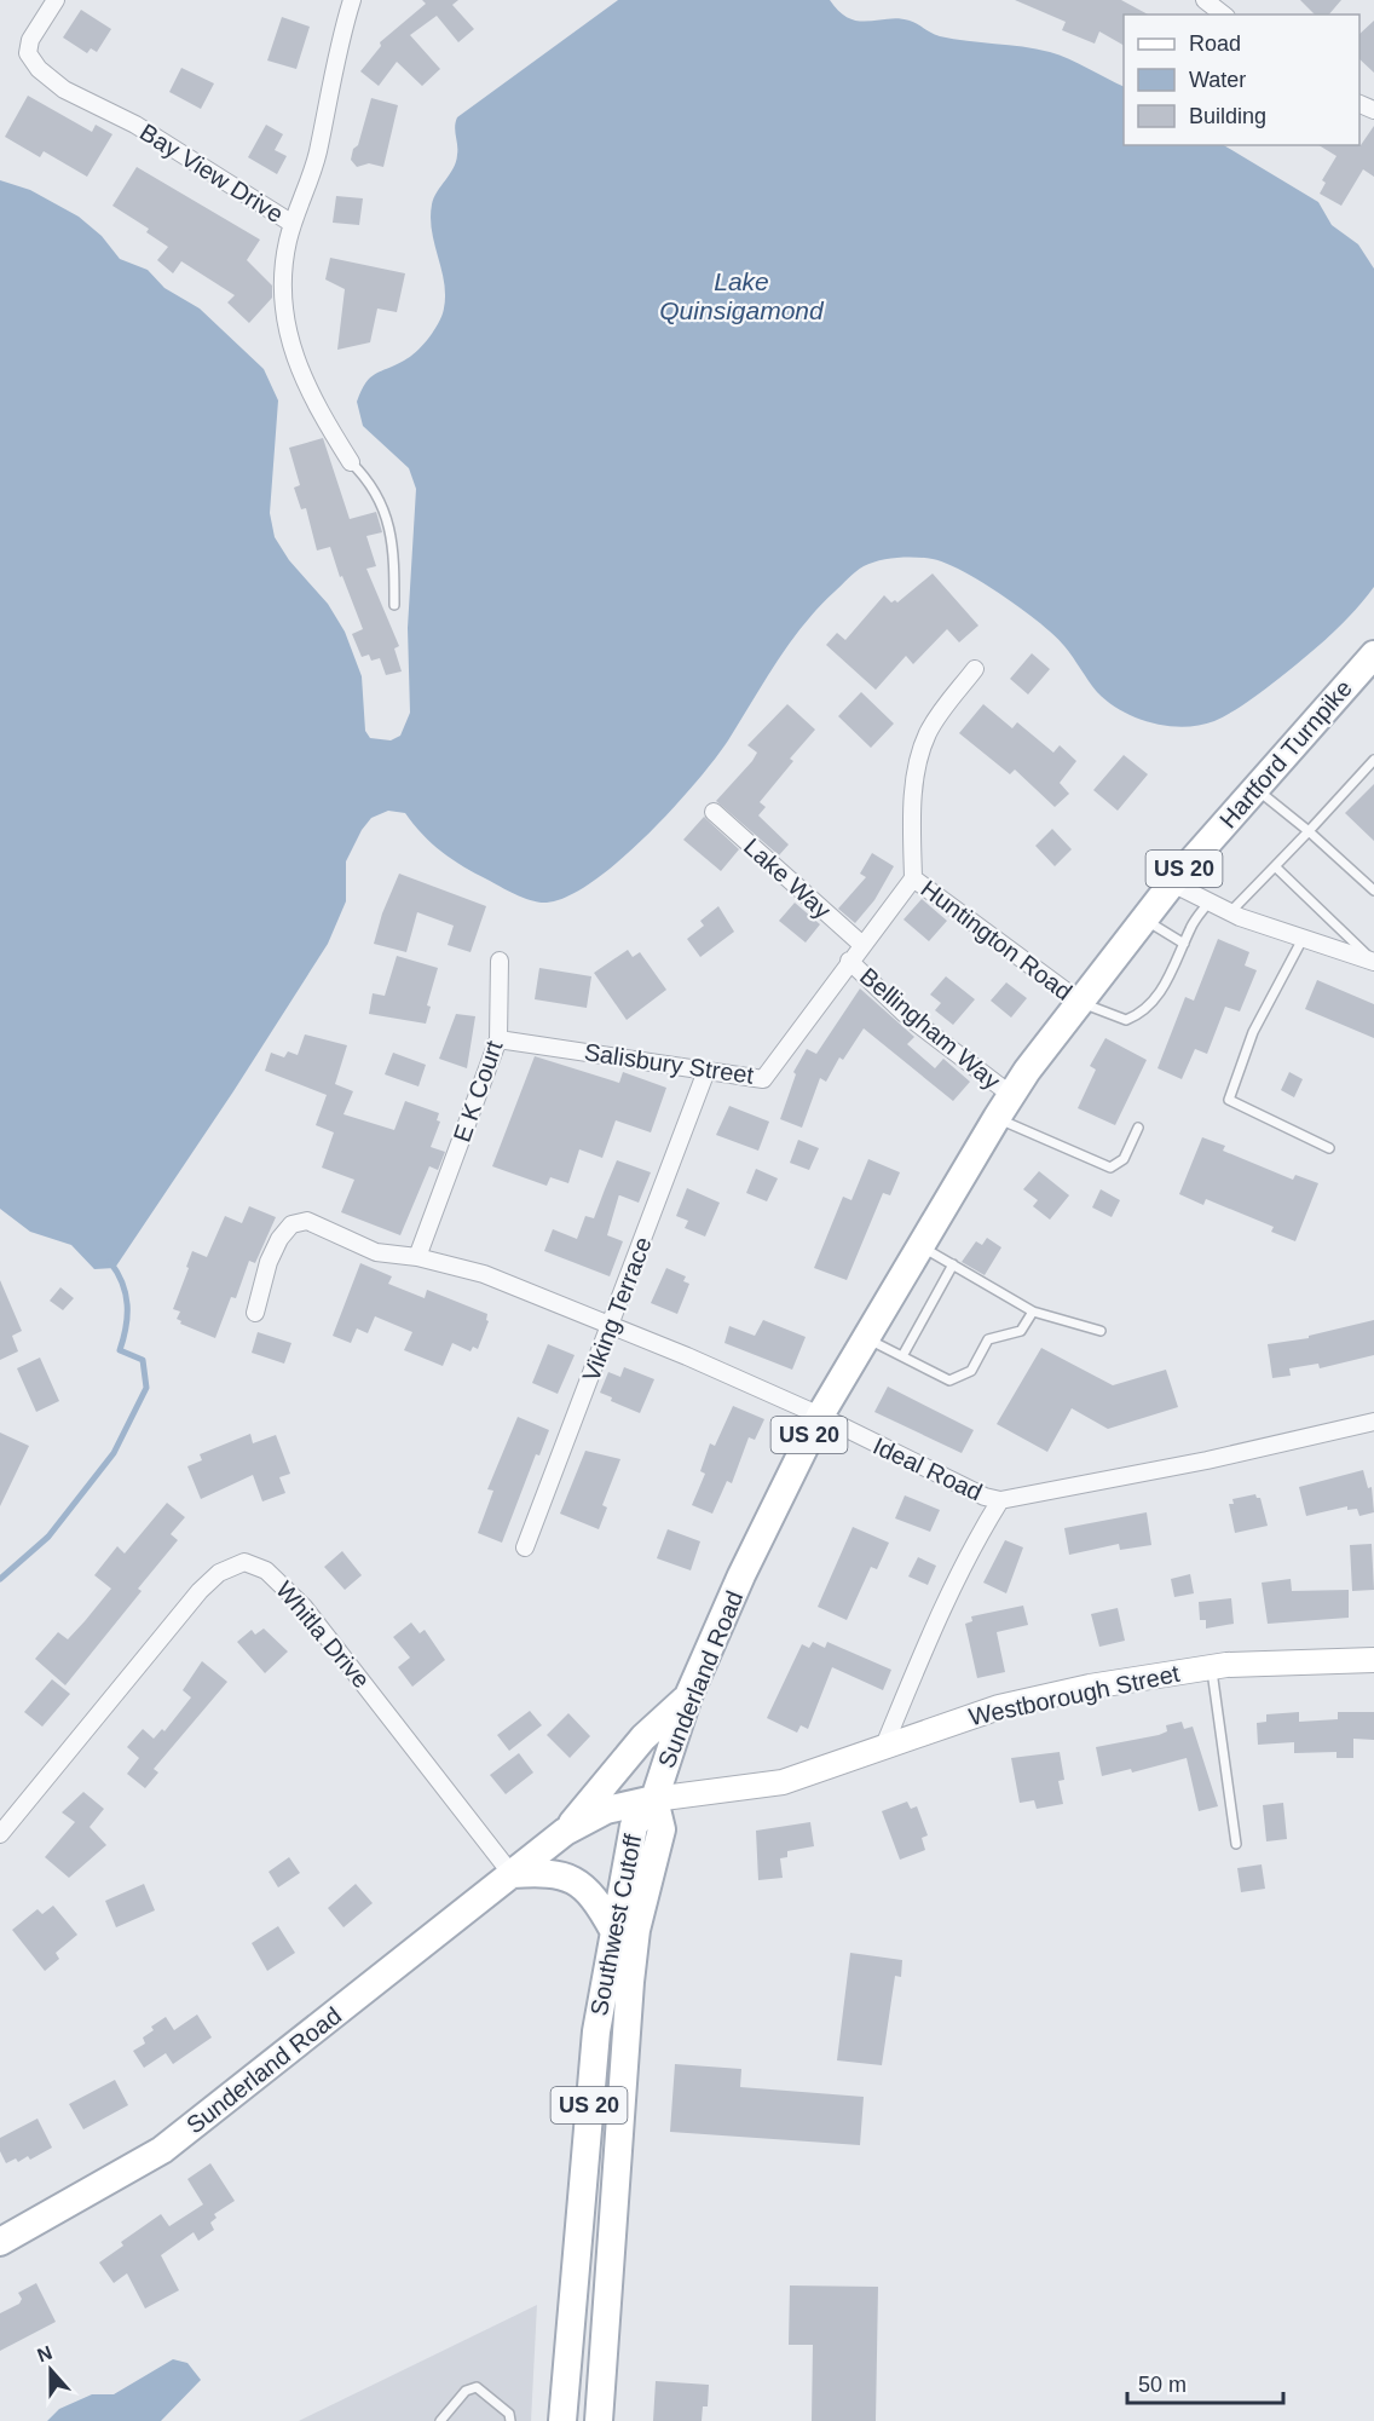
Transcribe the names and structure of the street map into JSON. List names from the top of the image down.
{
  "streets": {
    "main road": [
      "Hartford Turnpike",
      "US 20",
      "Sunderland Road",
      "Southwest Cutoff"
    ],
    "street": [
      "Bay View Drive",
      "Lake Way",
      "Huntington Road",
      "Bellingham Way",
      "Salisbury Street",
      "E K Court",
      "Viking Terrace",
      "Ideal Road",
      "Whitla Drive",
      "Westborough Street"
    ]
  },
  "crossings": [
    ["Hartford Turnpike", "Huntington Road"],
    ["Hartford Turnpike", "Bellingham Way"],
    ["Hartford Turnpike", "Sunderland Road"],
    ["Lake Way", "Salisbury Street"],
    ["Huntington Road", "Salisbury Street"],
    ["Bellingham Way", "Salisbury Street"],
    ["Bellingham Way", "Sunderland Road"],
    ["Salisbury Street", "E K Court"],
    ["Salisbury Street", "Viking Terrace"],
    ["E K Court", "Ideal Road"],
    ["Viking Terrace", "Ideal Road"],
    ["Ideal Road", "Sunderland Road"],
    ["Whitla Drive", "Sunderland Road"],
    ["Sunderland Road", "Westborough Street"],
    ["Sunderland Road", "Southwest Cutoff"],
    ["Westborough Street", "Southwest Cutoff"]
  ],
  "water": ["Lake Quinsigamond"],
  "legend": ["Road", "Water", "Building"],
  "scale_bar": "50 m",
  "north": "top"
}
